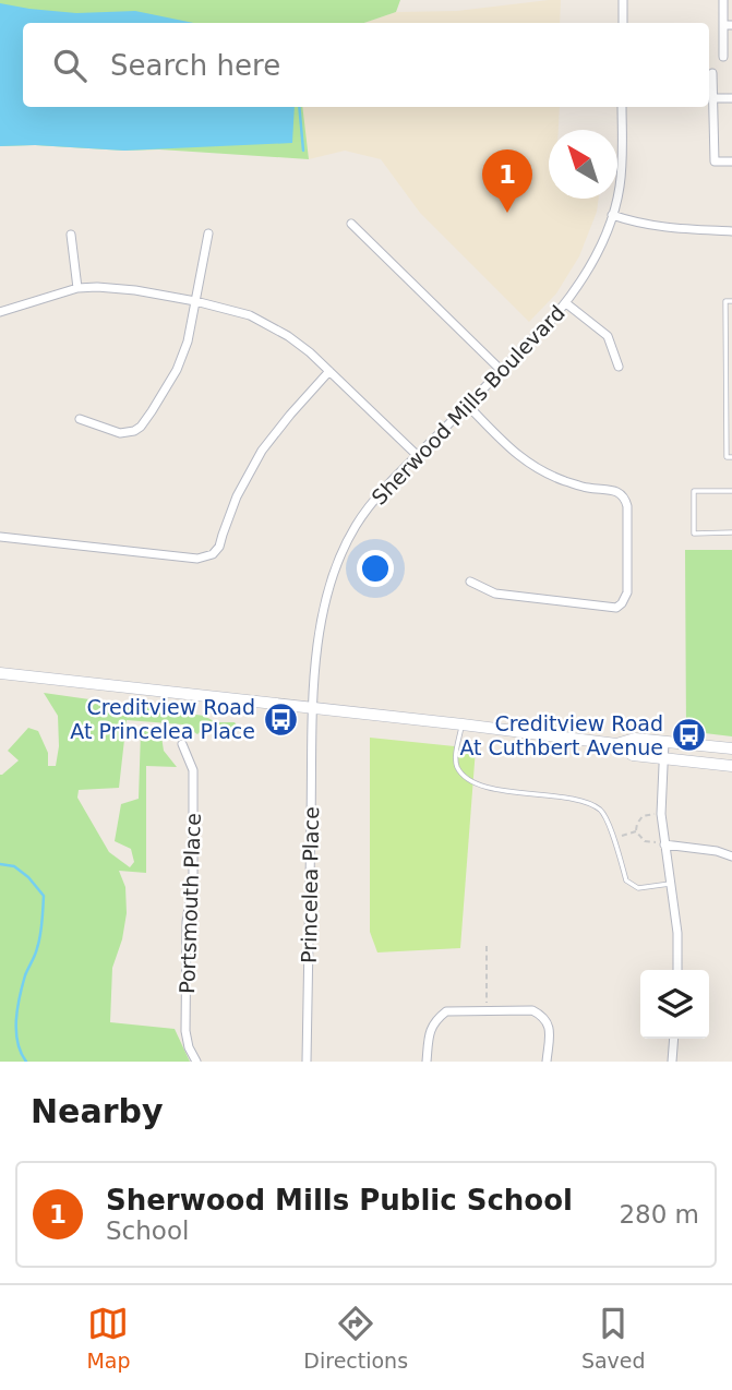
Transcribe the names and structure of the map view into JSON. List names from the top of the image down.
{
  "streets": {
    "street": ["Sherwood Mills Boulevard", "Princelea Place", "Portsmouth Place"]
  },
  "crossings": [
    ["Sherwood Mills Boulevard", "Princelea Place"]
  ],
  "places": {
    "bus stop": ["Creditview Road At Princelea Place", "Creditview Road At Cuthbert Avenue"]
  },
  "north": "top left",
  "page": {
    "search": "Search here",
    "pins": "1",
    "heading": "Nearby",
    "list": [
      {
        "mark": "1",
        "name": "Sherwood Mills Public School",
        "note": "School",
        "value": "280 m"
      }
    ],
    "nav": ["Map", "Directions", "Saved"]
  }
}
